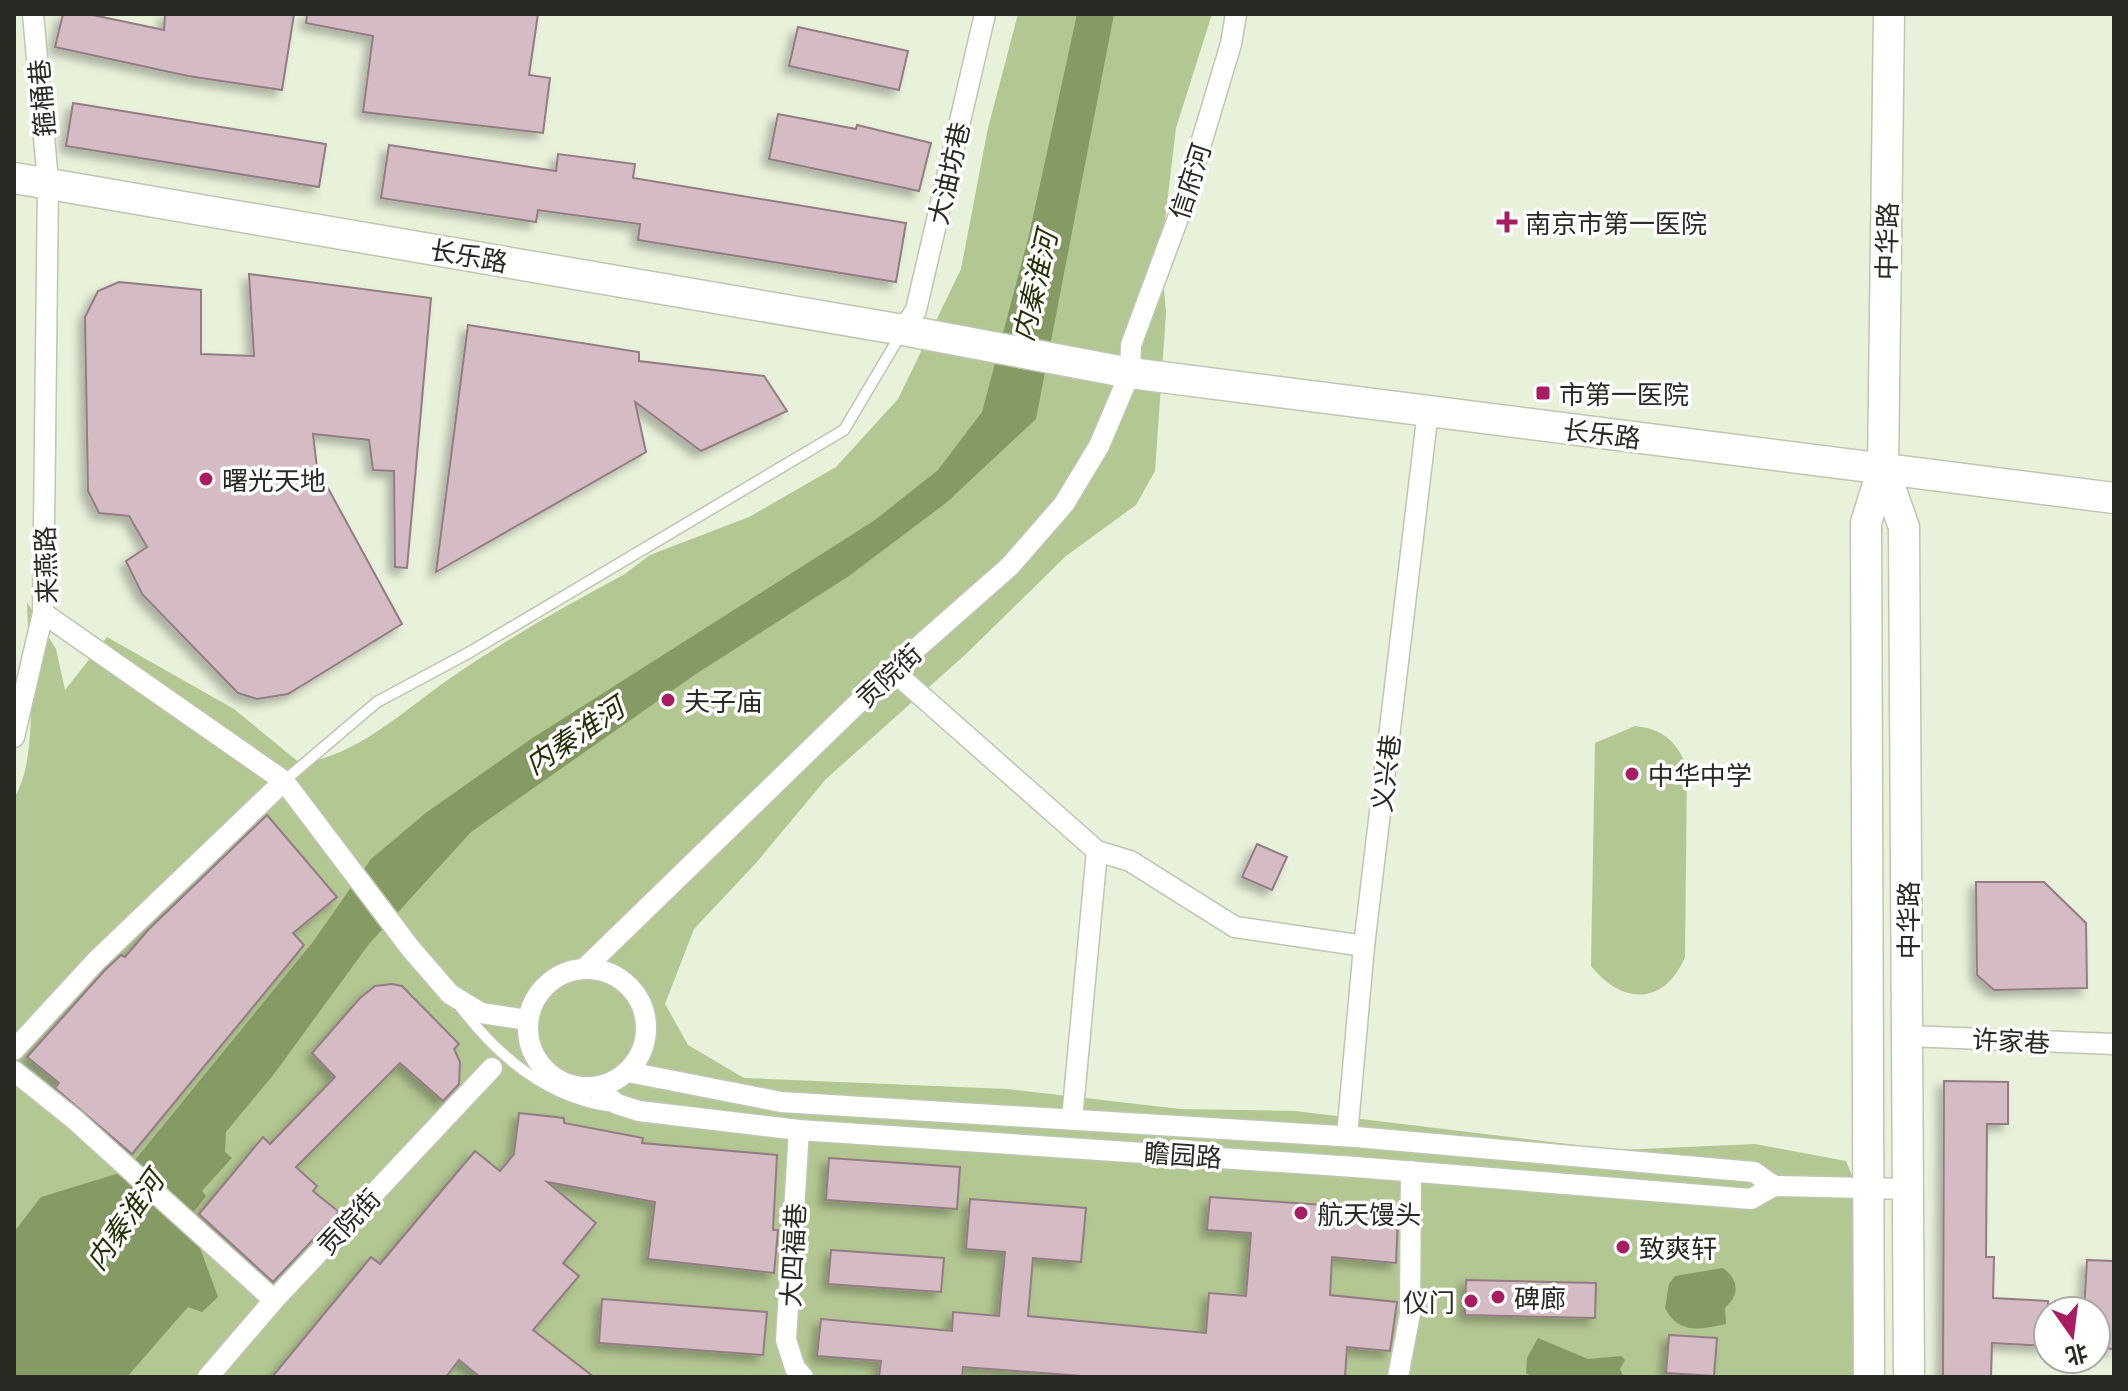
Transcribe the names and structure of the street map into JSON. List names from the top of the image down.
{
  "streets": {
    "main road": ["中华路", "长乐路"],
    "street": [
      "箍桶巷",
      "大油坊巷",
      "信府河",
      "来燕路",
      "贡院街",
      "义兴巷",
      "许家巷",
      "瞻园路",
      "大四福巷"
    ]
  },
  "crossings": [
    ["箍桶巷", "长乐路"],
    ["箍桶巷", "来燕路"],
    ["大油坊巷", "长乐路"],
    ["信府河", "长乐路"],
    ["信府河", "贡院街"],
    ["中华路", "长乐路"],
    ["中华路", "许家巷"],
    ["中华路", "瞻园路"],
    ["长乐路", "来燕路"],
    ["长乐路", "贡院街"],
    ["长乐路", "义兴巷"],
    ["贡院街", "瞻园路"],
    ["义兴巷", "瞻园路"],
    ["瞻园路", "大四福巷"]
  ],
  "water": ["内秦淮河"],
  "places": {
    "health": ["南京市第一医院"],
    "transit": ["市第一医院"],
    "other": [
      "曙光天地",
      "夫子庙",
      "中华中学",
      "航天馒头",
      "致爽轩",
      "碑廊",
      "仪门"
    ]
  },
  "north": "bottom"
}
